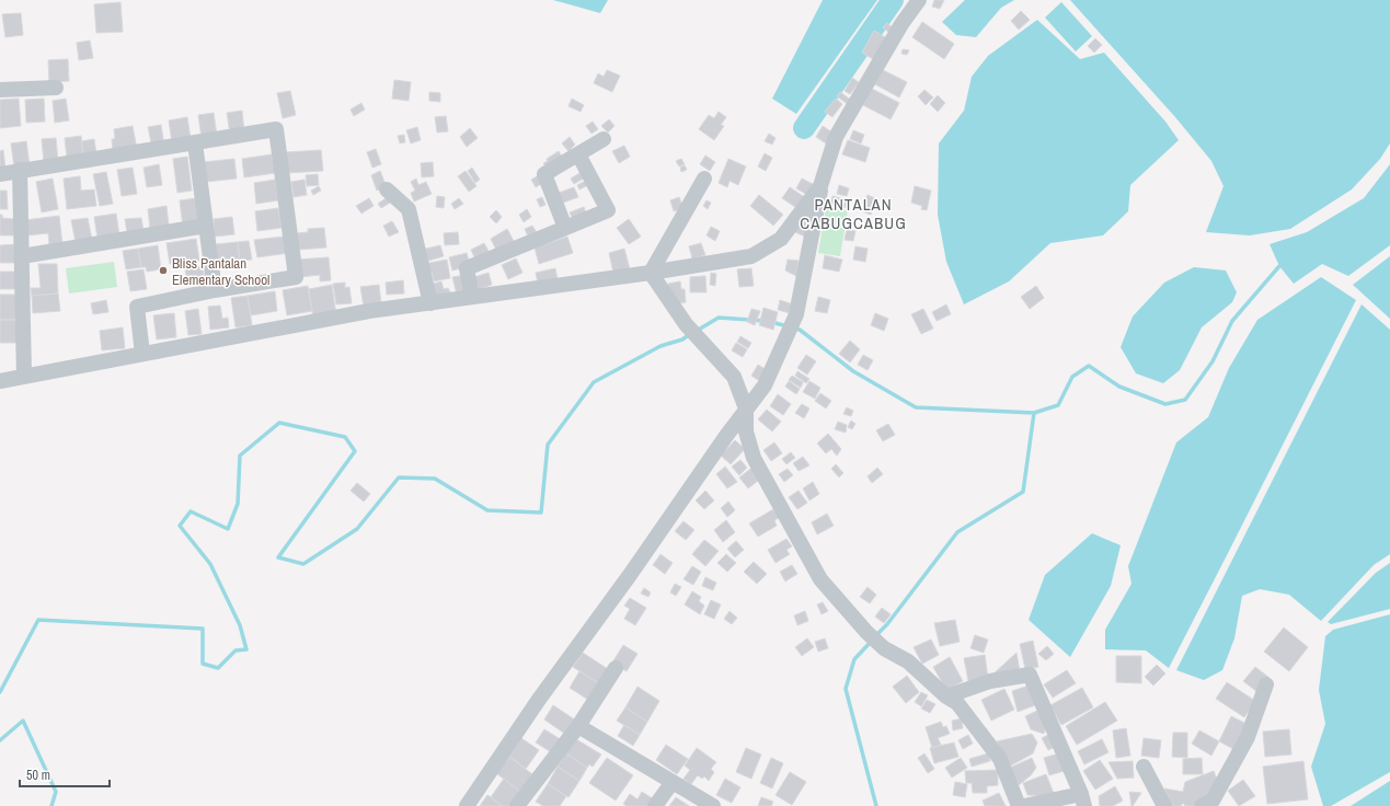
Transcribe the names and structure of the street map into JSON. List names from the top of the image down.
{
  "districts": ["PANTALAN CABUGCABUG"],
  "places": ["Bliss Pantalan Elementary School"],
  "scale_bar": "50 m"
}
